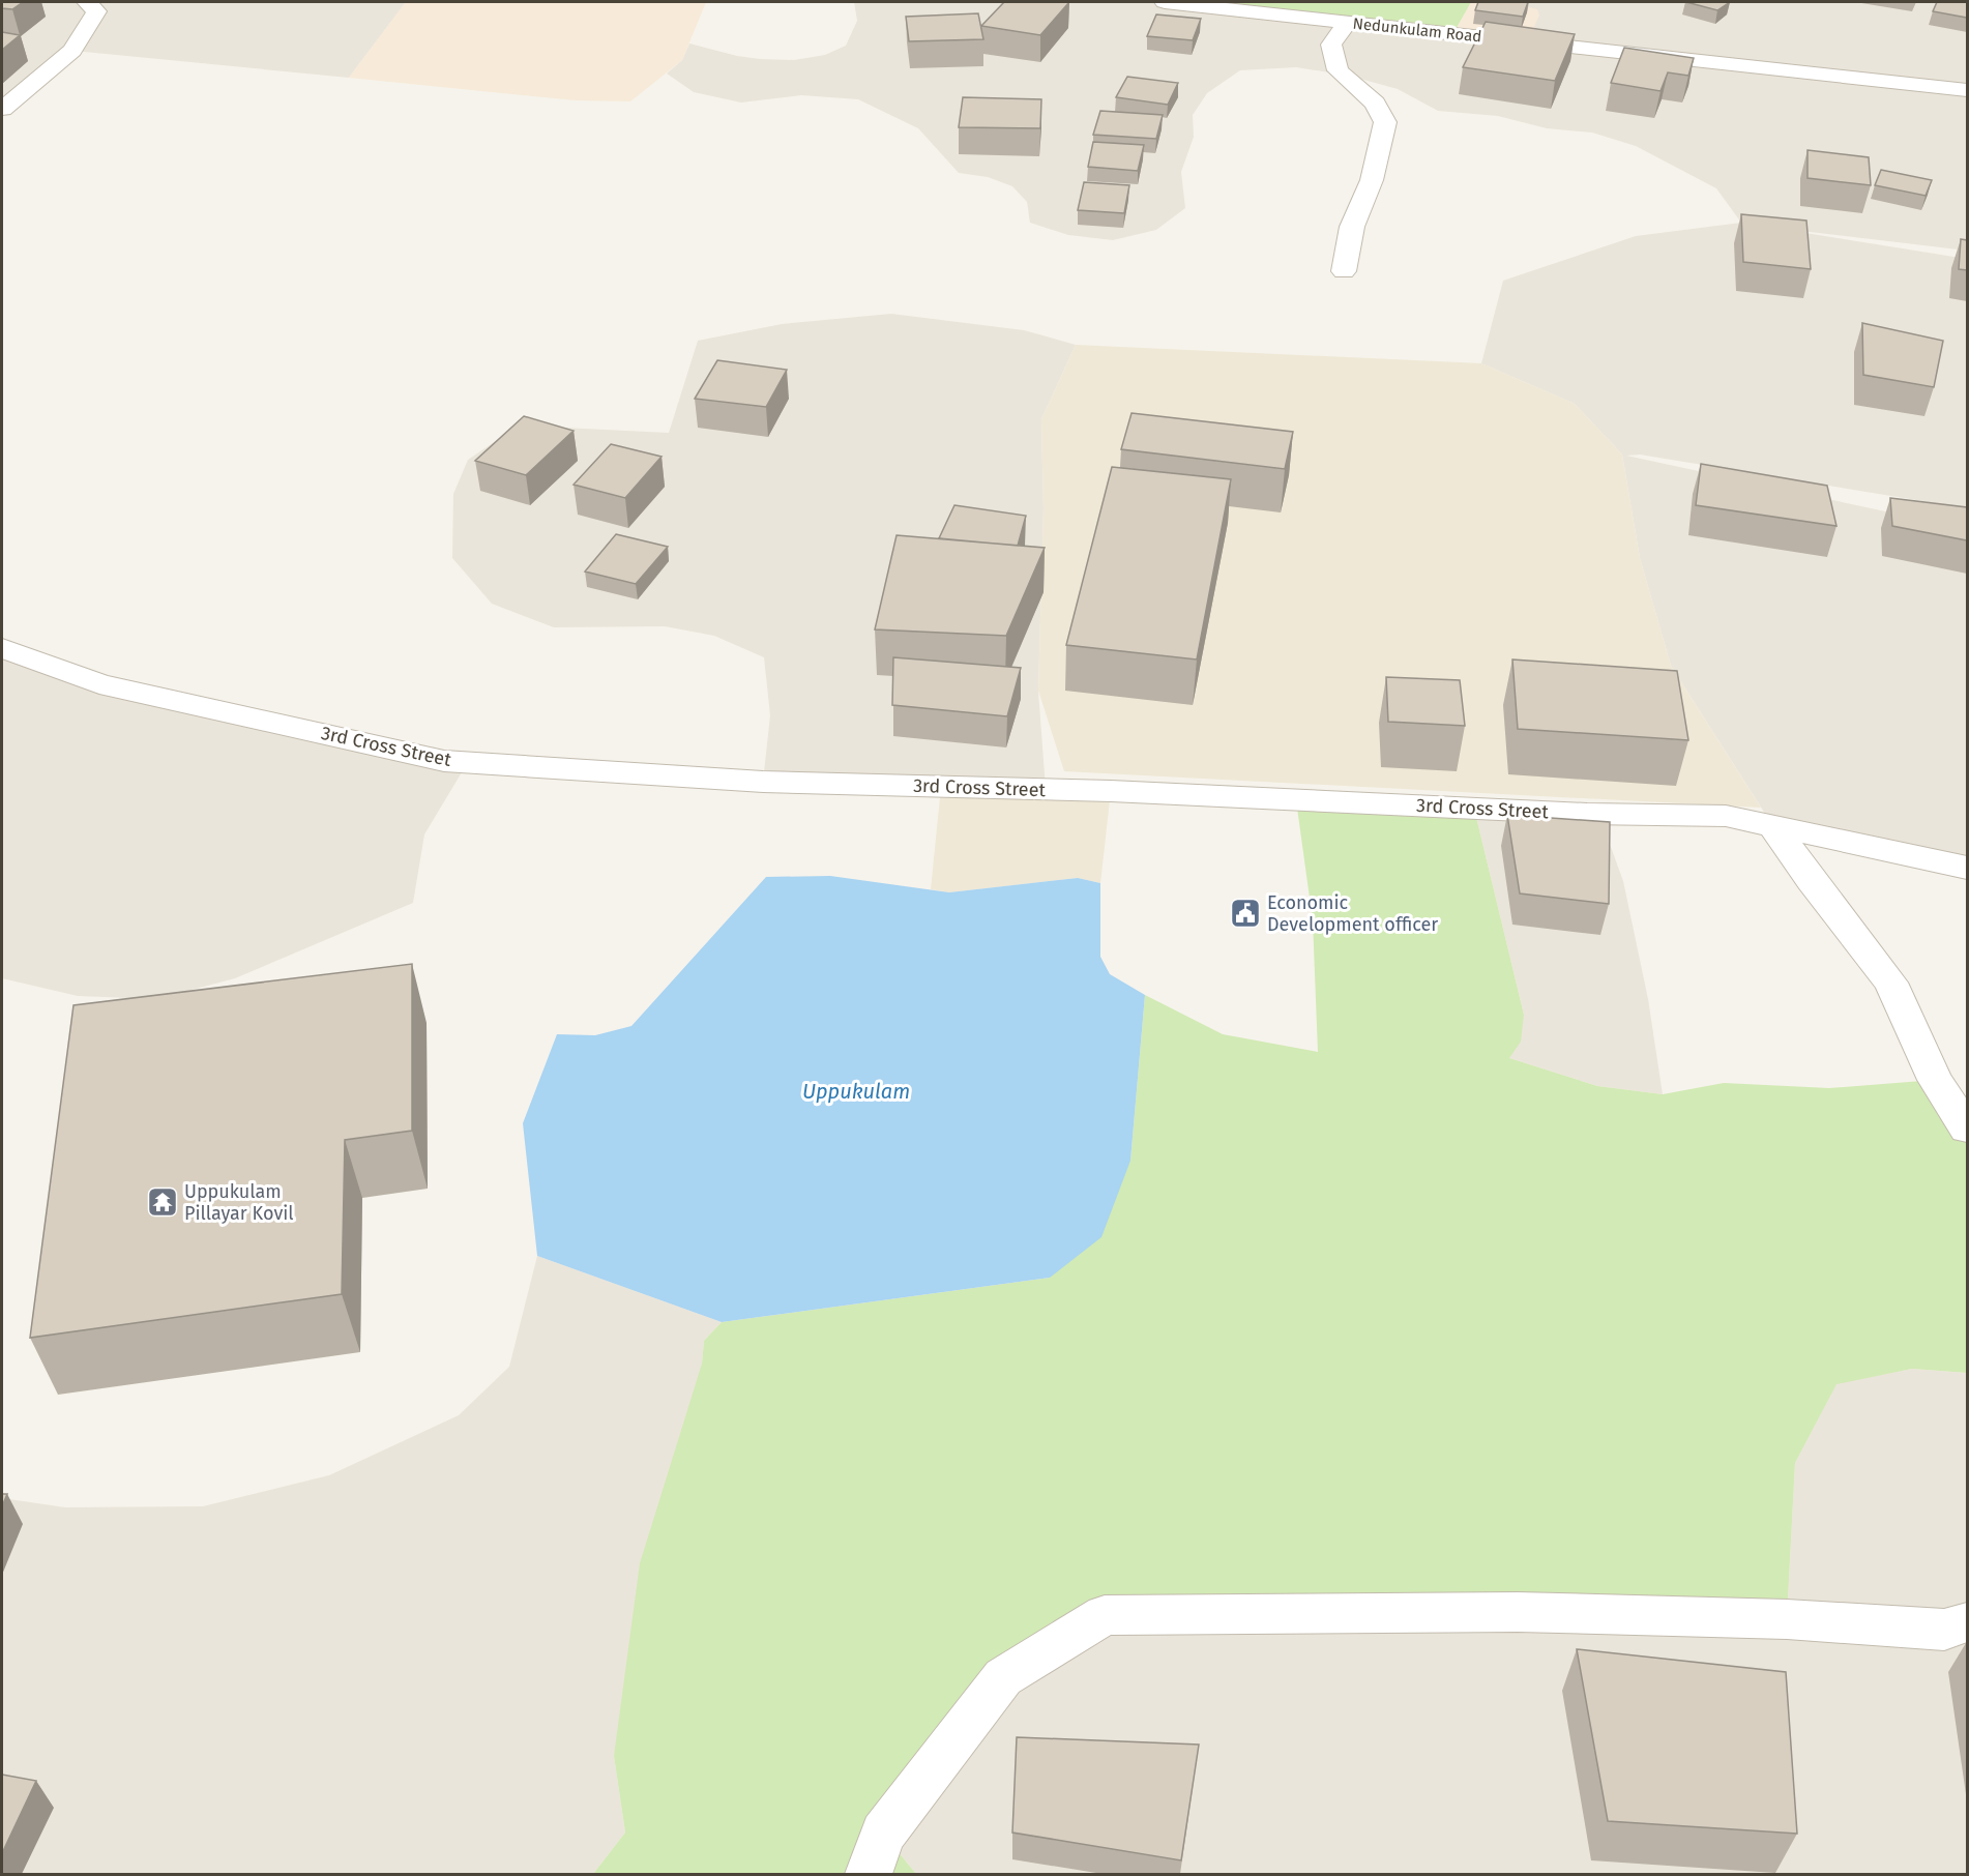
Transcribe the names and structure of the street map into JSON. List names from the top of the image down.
{
  "streets": {
    "street": ["Nedunkulam Road", "3rd Cross Street"]
  },
  "water": ["Uppukulam"],
  "places": {
    "public building": ["Economic Development officer"],
    "temple": ["Uppukulam Pillayar Kovil"]
  }
}
